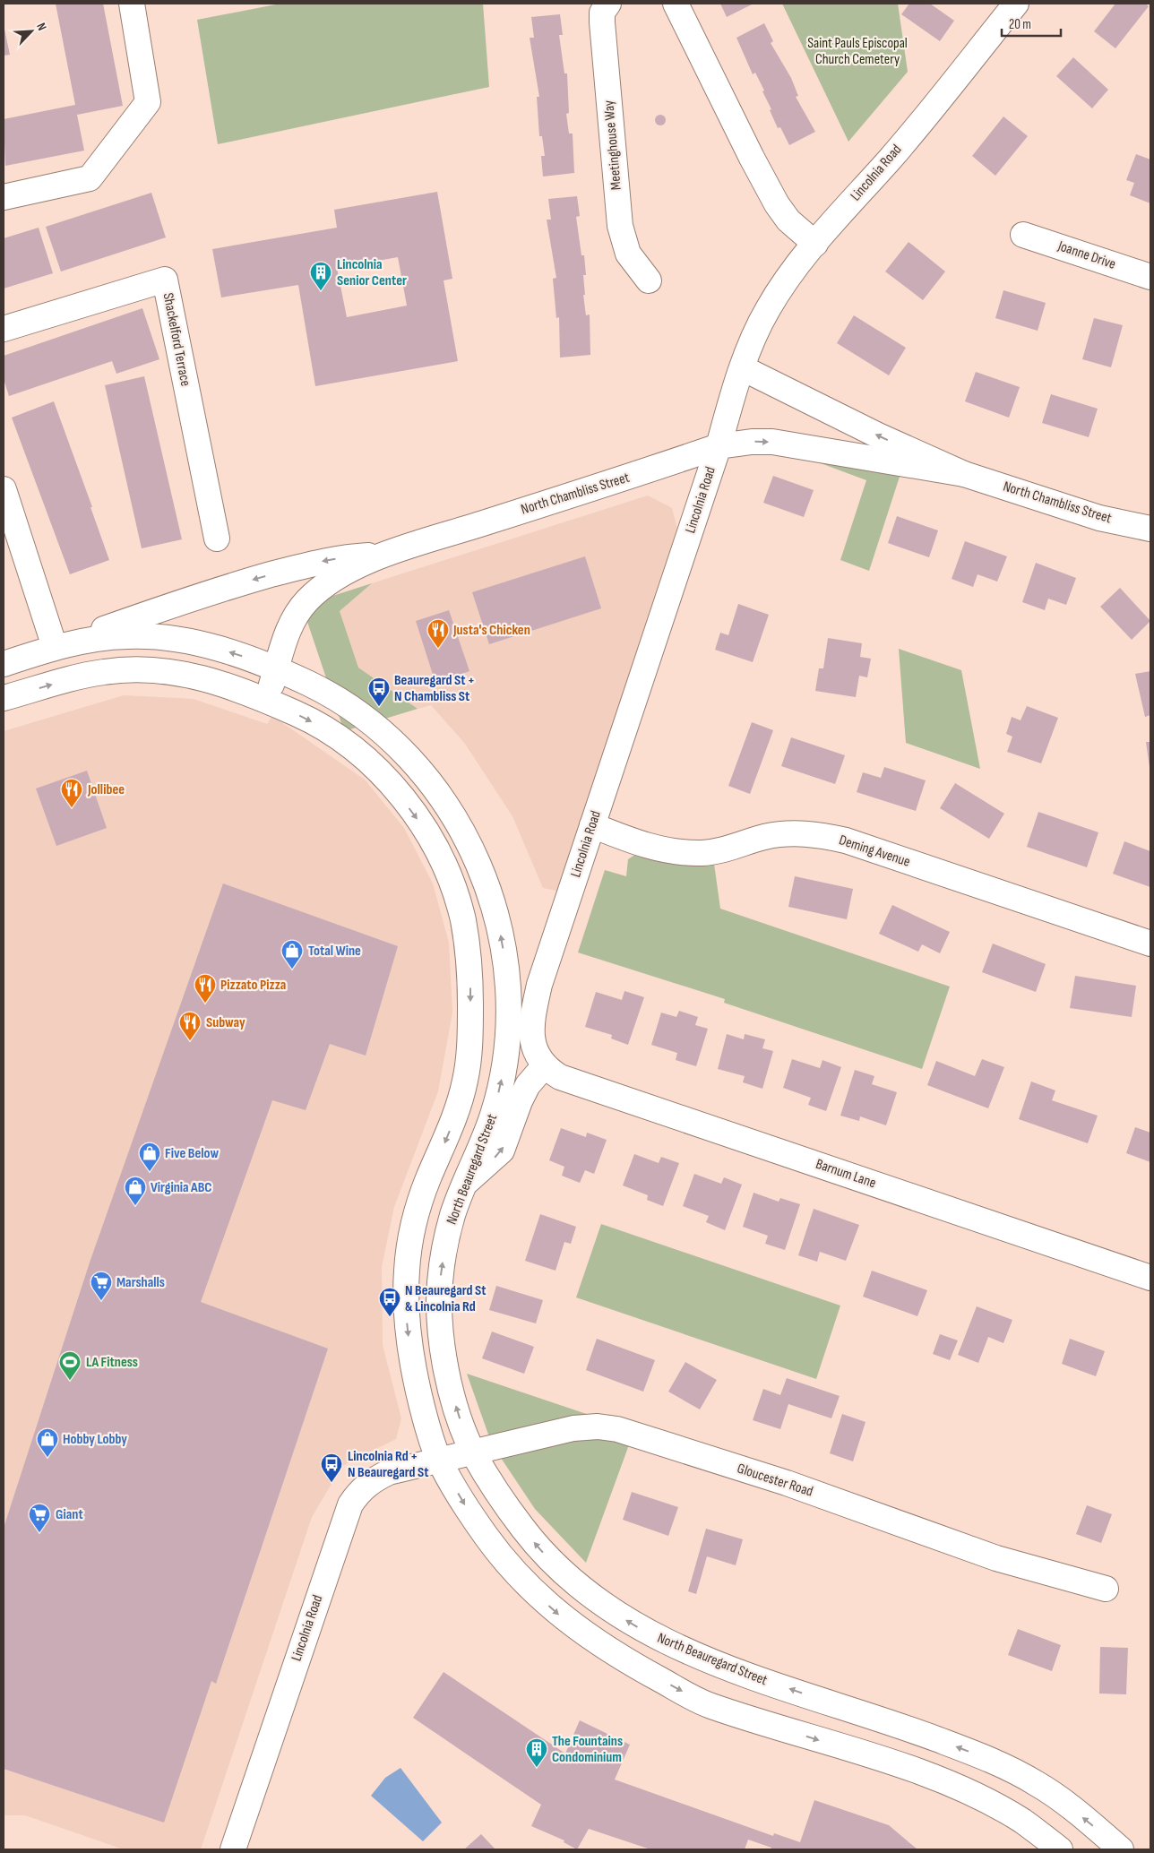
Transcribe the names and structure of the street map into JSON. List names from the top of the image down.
{
  "streets": {
    "main road": [
      "Meetinghouse Way",
      "Lincolnia Road",
      "Joanne Drive",
      "Shackelford Terrace",
      "North Chambliss Street",
      "Deming Avenue",
      "North Beauregard Street",
      "Barnum Lane",
      "Gloucester Road"
    ]
  },
  "crossings": [
    ["Lincolnia Road", "North Chambliss Street"],
    ["Lincolnia Road", "Deming Avenue"],
    ["Lincolnia Road", "Barnum Lane"],
    ["Lincolnia Road", "Gloucester Road"],
    ["North Chambliss Street", "North Beauregard Street"],
    ["North Beauregard Street", "Gloucester Road"]
  ],
  "parks": ["Saint Pauls Episcopal Church Cemetery"],
  "places": {
    "building": ["Lincolnia Senior Center", "The Fountains Condominium"],
    "restaurant": [
      "Justa's Chicken",
      "Jollibee",
      "Pizzato Pizza",
      "Subway"
    ],
    "bus stop": ["Beauregard St + N Chambliss St", "N Beauregard St & Lincolnia Rd", "Lincolnia Rd + N Beauregard St"],
    "shop": [
      "Total Wine",
      "Five Below",
      "Virginia ABC",
      "Hobby Lobby"
    ],
    "supermarket": ["Marshalls", "Giant"],
    "sports": ["LA Fitness"]
  },
  "scale_bar": "20 m",
  "north": "top right"
}
